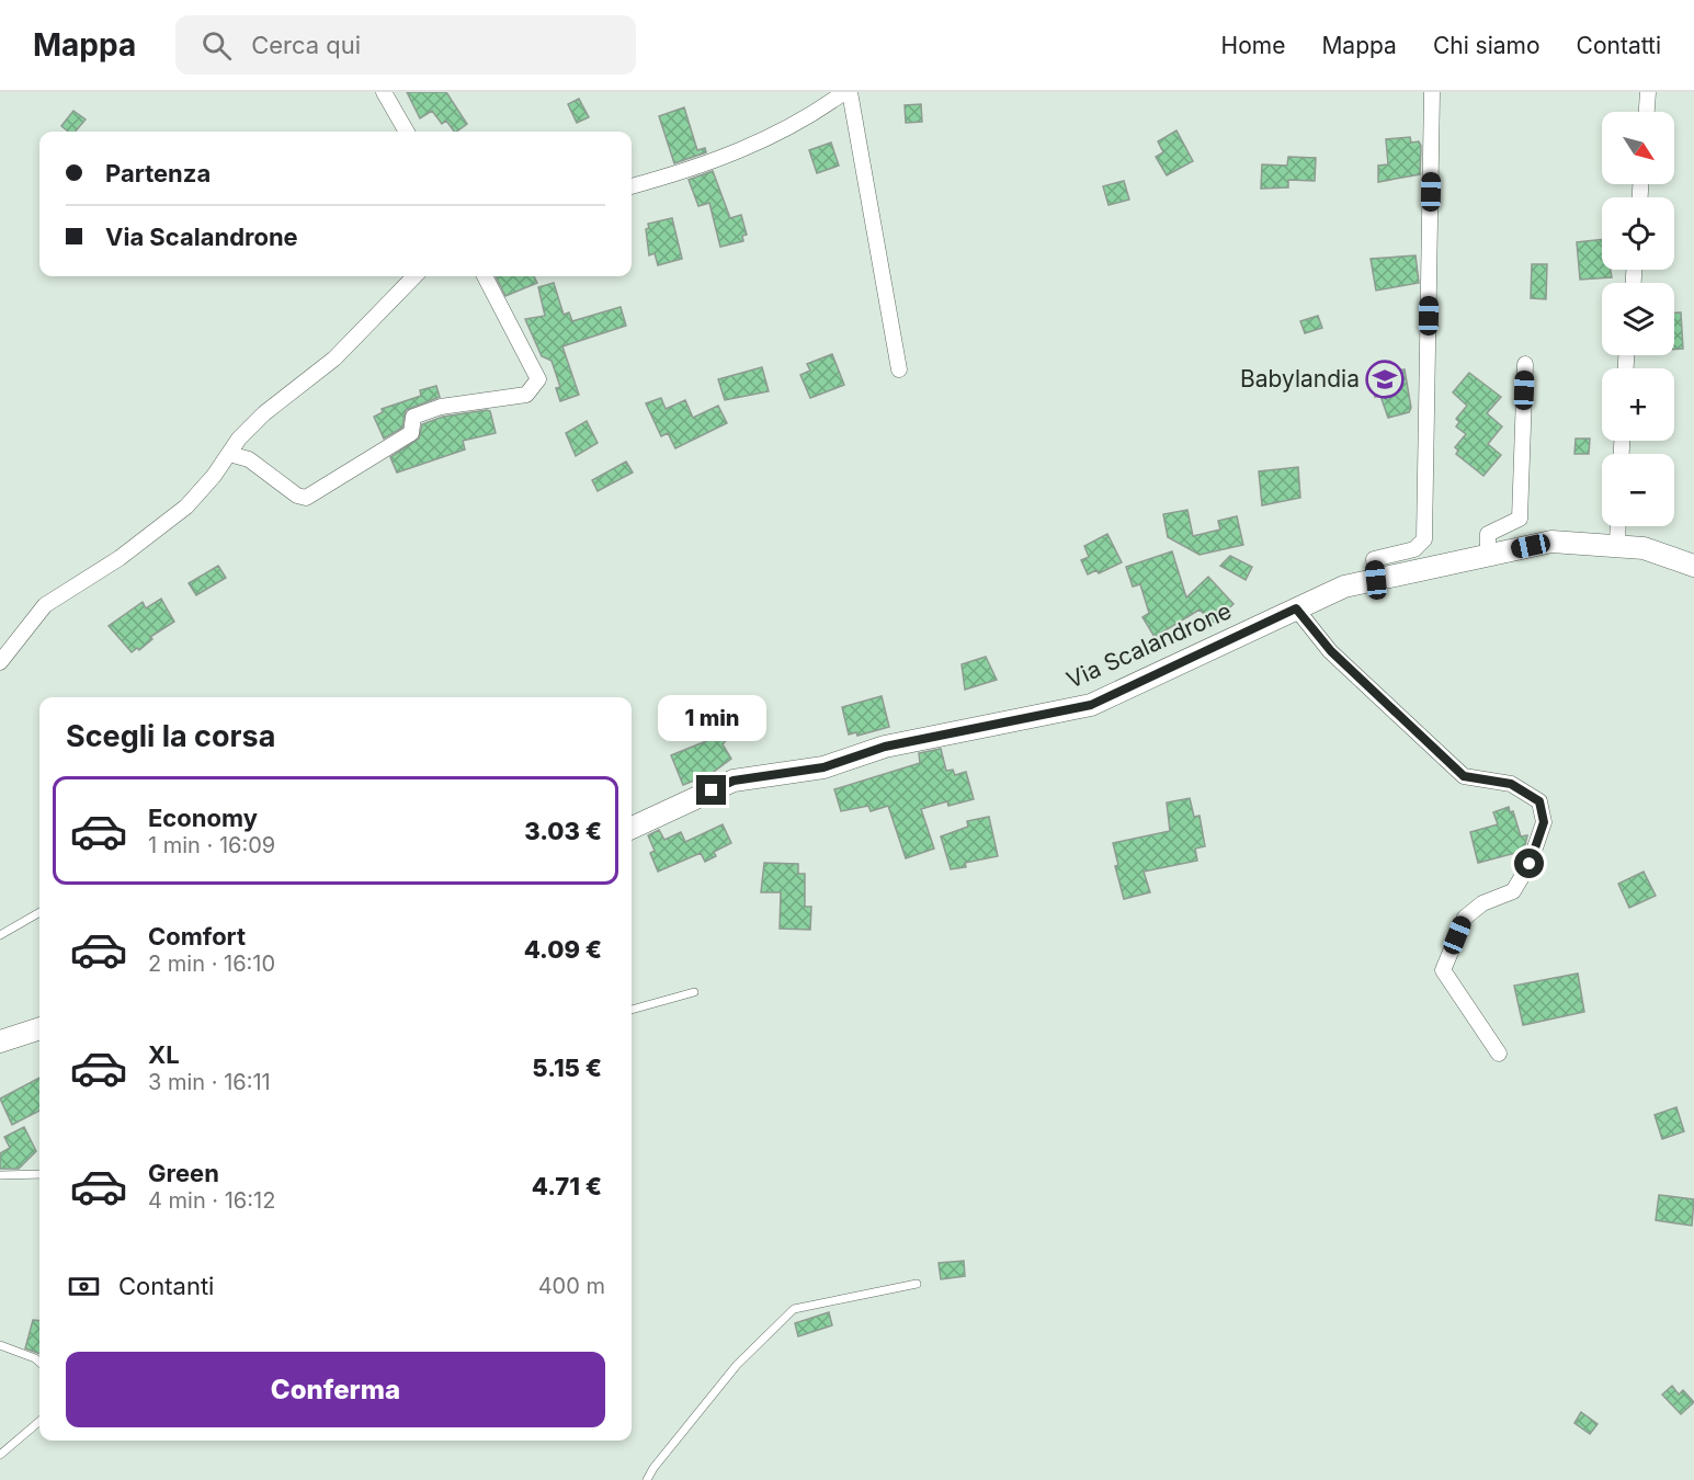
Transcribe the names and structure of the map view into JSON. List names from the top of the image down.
{
  "streets": {
    "street": ["Via Scalandrone"]
  },
  "places": {
    "school or university": ["Babylandia"]
  },
  "north": "bottom right",
  "page": {
    "header": "Mappa",
    "search": "Cerca qui",
    "nav": [
      "Home",
      "Mappa",
      "Chi siamo",
      "Contatti"
    ],
    "map_buttons": ["+", "−"],
    "banner": ["Partenza", "Via Scalandrone"],
    "bubble": "1 min",
    "heading": "Scegli la corsa",
    "list": [
      {
        "name": "Economy",
        "note": "1 min · 16:09",
        "value": "3.03 €"
      },
      {
        "name": "Comfort",
        "note": "2 min · 16:10",
        "value": "4.09 €"
      },
      {
        "name": "XL",
        "note": "3 min · 16:11",
        "value": "5.15 €"
      },
      {
        "name": "Green",
        "note": "4 min · 16:12",
        "value": "4.71 €"
      }
    ],
    "pay": ["Contanti", "400 m"],
    "buttons": "Conferma"
  }
}
